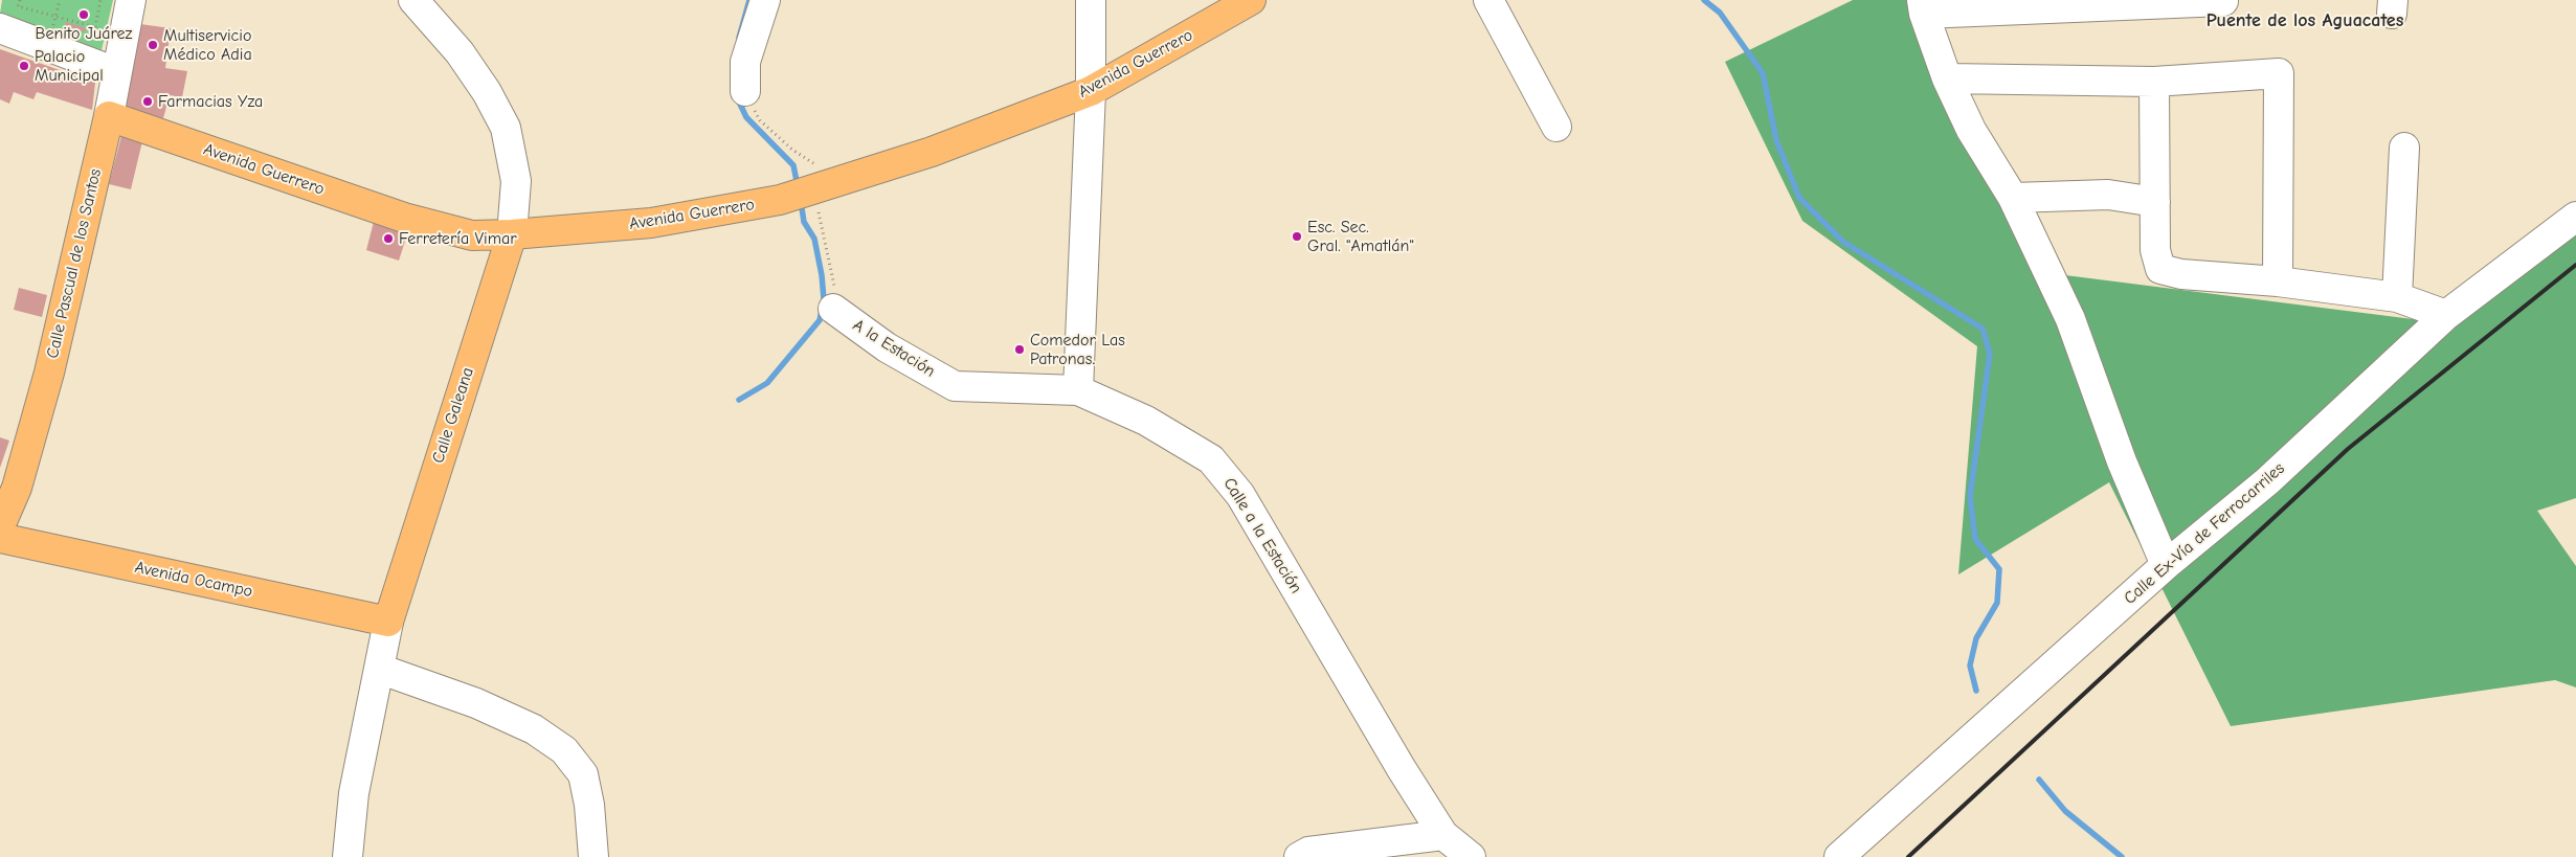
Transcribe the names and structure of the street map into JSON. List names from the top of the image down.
{
  "streets": {
    "main road": [
      "Avenida Guerrero",
      "Calle Pascual de los Santos",
      "Calle Galeana",
      "Avenida Ocampo"
    ],
    "street": ["A la Estación", "Calle Ex-Vía de Ferrocarriles", "Calle a la Estación"]
  },
  "crossings": [
    ["Avenida Guerrero", "Calle Pascual de los Santos"],
    ["Avenida Guerrero", "Calle Galeana"],
    ["A la Estación", "Calle a la Estación"],
    ["Calle Galeana", "Avenida Ocampo"]
  ],
  "districts": ["Puente de los Aguacates"],
  "places": [
    "Benito Juárez",
    "Multiservicio Médico Adia",
    "Palacio Municipal",
    "Farmacias Yza",
    "Esc. Sec. Gral. \"Amatlán\"",
    "Ferretería Vimar",
    "Comedor Las Patronas."
  ]
}
